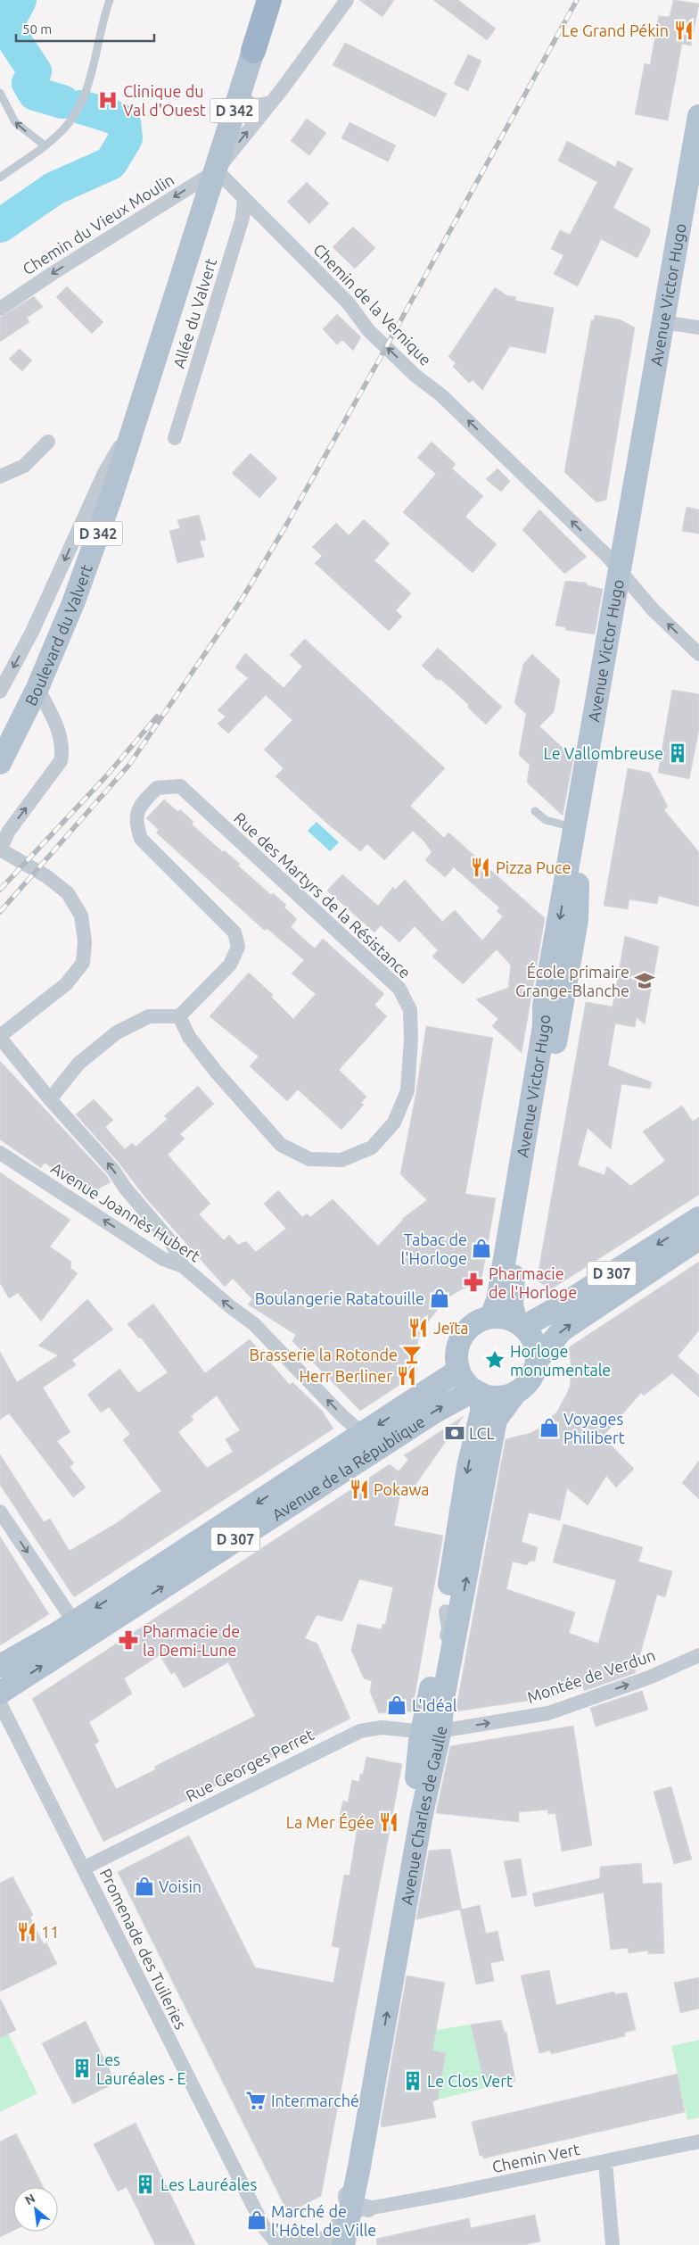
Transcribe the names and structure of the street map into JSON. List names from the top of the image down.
{
  "streets": {
    "highway": ["D 342"],
    "main road": [
      "Avenue Victor Hugo",
      "Boulevard du Valvert",
      "D 307",
      "Avenue de la République",
      "Avenue Charles de Gaulle"
    ],
    "street": [
      "Chemin du Vieux Moulin",
      "Chemin de la Vernique",
      "Allée du Valvert",
      "Rue des Martyrs de la Résistance",
      "Avenue Joannès Hubert",
      "Montée de Verdun",
      "Rue Georges Perret",
      "Promenade des Tuileries",
      "Chemin Vert"
    ]
  },
  "crossings": [
    ["D 342", "Chemin du Vieux Moulin"],
    ["D 342", "Chemin de la Vernique"],
    ["D 342", "Boulevard du Valvert"],
    ["Chemin du Vieux Moulin", "Chemin de la Vernique"],
    ["Chemin du Vieux Moulin", "Boulevard du Valvert"],
    ["Avenue Victor Hugo", "Chemin de la Vernique"],
    ["Avenue Victor Hugo", "D 307"],
    ["Avenue Victor Hugo", "Avenue de la République"],
    ["Avenue Victor Hugo", "Avenue Charles de Gaulle"],
    ["Chemin de la Vernique", "Allée du Valvert"],
    ["Chemin de la Vernique", "Boulevard du Valvert"],
    ["Avenue Joannès Hubert", "Avenue de la République"],
    ["D 307", "Avenue de la République"],
    ["D 307", "Avenue Charles de Gaulle"],
    ["Avenue de la République", "Avenue Charles de Gaulle"],
    ["Avenue de la République", "Promenade des Tuileries"],
    ["Montée de Verdun", "Rue Georges Perret"],
    ["Montée de Verdun", "Avenue Charles de Gaulle"],
    ["Rue Georges Perret", "Avenue Charles de Gaulle"],
    ["Rue Georges Perret", "Promenade des Tuileries"],
    ["Avenue Charles de Gaulle", "Chemin Vert"]
  ],
  "one_way": ["Chemin du Vieux Moulin", "Chemin de la Vernique", "Montée de Verdun"],
  "places": {
    "restaurant": [
      "Le Grand Pékin",
      "Pizza Puce",
      "Jeïta",
      "Herr Berliner",
      "Pokawa",
      "La Mer Égée",
      "11"
    ],
    "hospital": ["Clinique du Val d'Ouest"],
    "building": [
      "Le Vallombreuse",
      "Les Lauréales - E",
      "Le Clos Vert",
      "Les Lauréales"
    ],
    "school or university": ["École primaire Grange-Blanche"],
    "shop": [
      "Tabac de l'Horloge",
      "Boulangerie Ratatouille",
      "Voyages Philibert",
      "L'Idéal",
      "Voisin",
      "Marché de l'Hôtel de Ville"
    ],
    "pharmacy": ["Pharmacie de l'Horloge", "Pharmacie de la Demi-Lune"],
    "bar": ["Brasserie la Rotonde"],
    "place": ["Horloge monumentale"],
    "bank": ["LCL"],
    "supermarket": ["Intermarché"]
  },
  "scale_bar": "50 m",
  "north": "top left"
}
